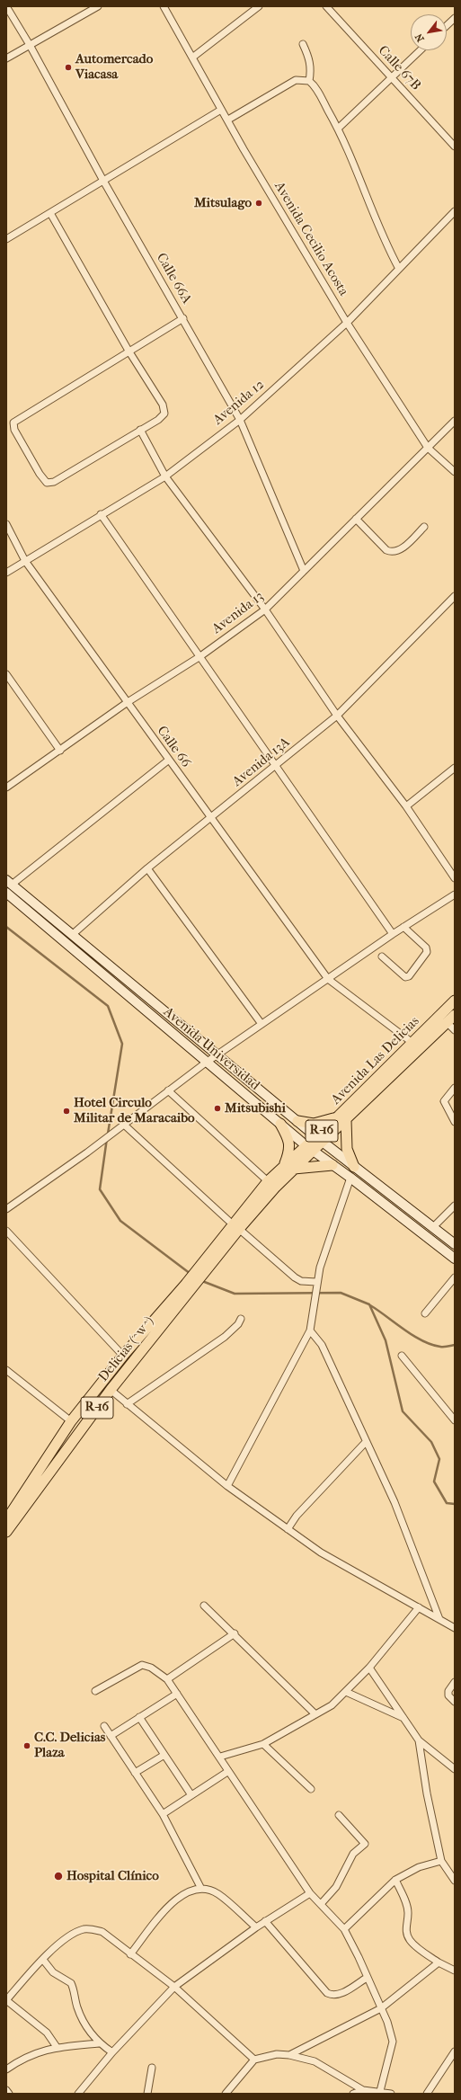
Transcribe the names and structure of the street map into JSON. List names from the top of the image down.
{
  "streets": {
    "main road": ["Avenida Las Delicias", "R-16", "Delicias (^w^)"],
    "street": [
      "Calle 67B",
      "Avenida Cecilio Acosta",
      "Calle 66A",
      "Avenida 12",
      "Avenida 13",
      "Calle 66",
      "Avenida 13A",
      "Avenida Universidad"
    ]
  },
  "crossings": [
    ["Avenida Cecilio Acosta", "Avenida 12"],
    ["Avenida Cecilio Acosta", "Avenida 13"],
    ["Calle 66A", "Avenida 12"],
    ["Calle 66A", "Avenida 13"],
    ["Avenida 12", "Calle 66"],
    ["Avenida 13", "Calle 66"],
    ["Calle 66", "Avenida 13A"],
    ["Calle 66", "Avenida Las Delicias"],
    ["Avenida 13A", "Avenida Universidad"],
    ["Avenida Universidad", "Avenida Las Delicias"],
    ["Avenida Universidad", "R-16"],
    ["Avenida Las Delicias", "R-16"],
    ["Avenida Las Delicias", "Delicias (^w^)"]
  ],
  "places": [
    "Automercado Viacasa",
    "Mitsulago",
    "Mitsubishi",
    "Hotel Circulo Militar de Maracaibo",
    "C.C. Delicias Plaza",
    "Hospital Clínico"
  ],
  "north": "bottom left"
}
